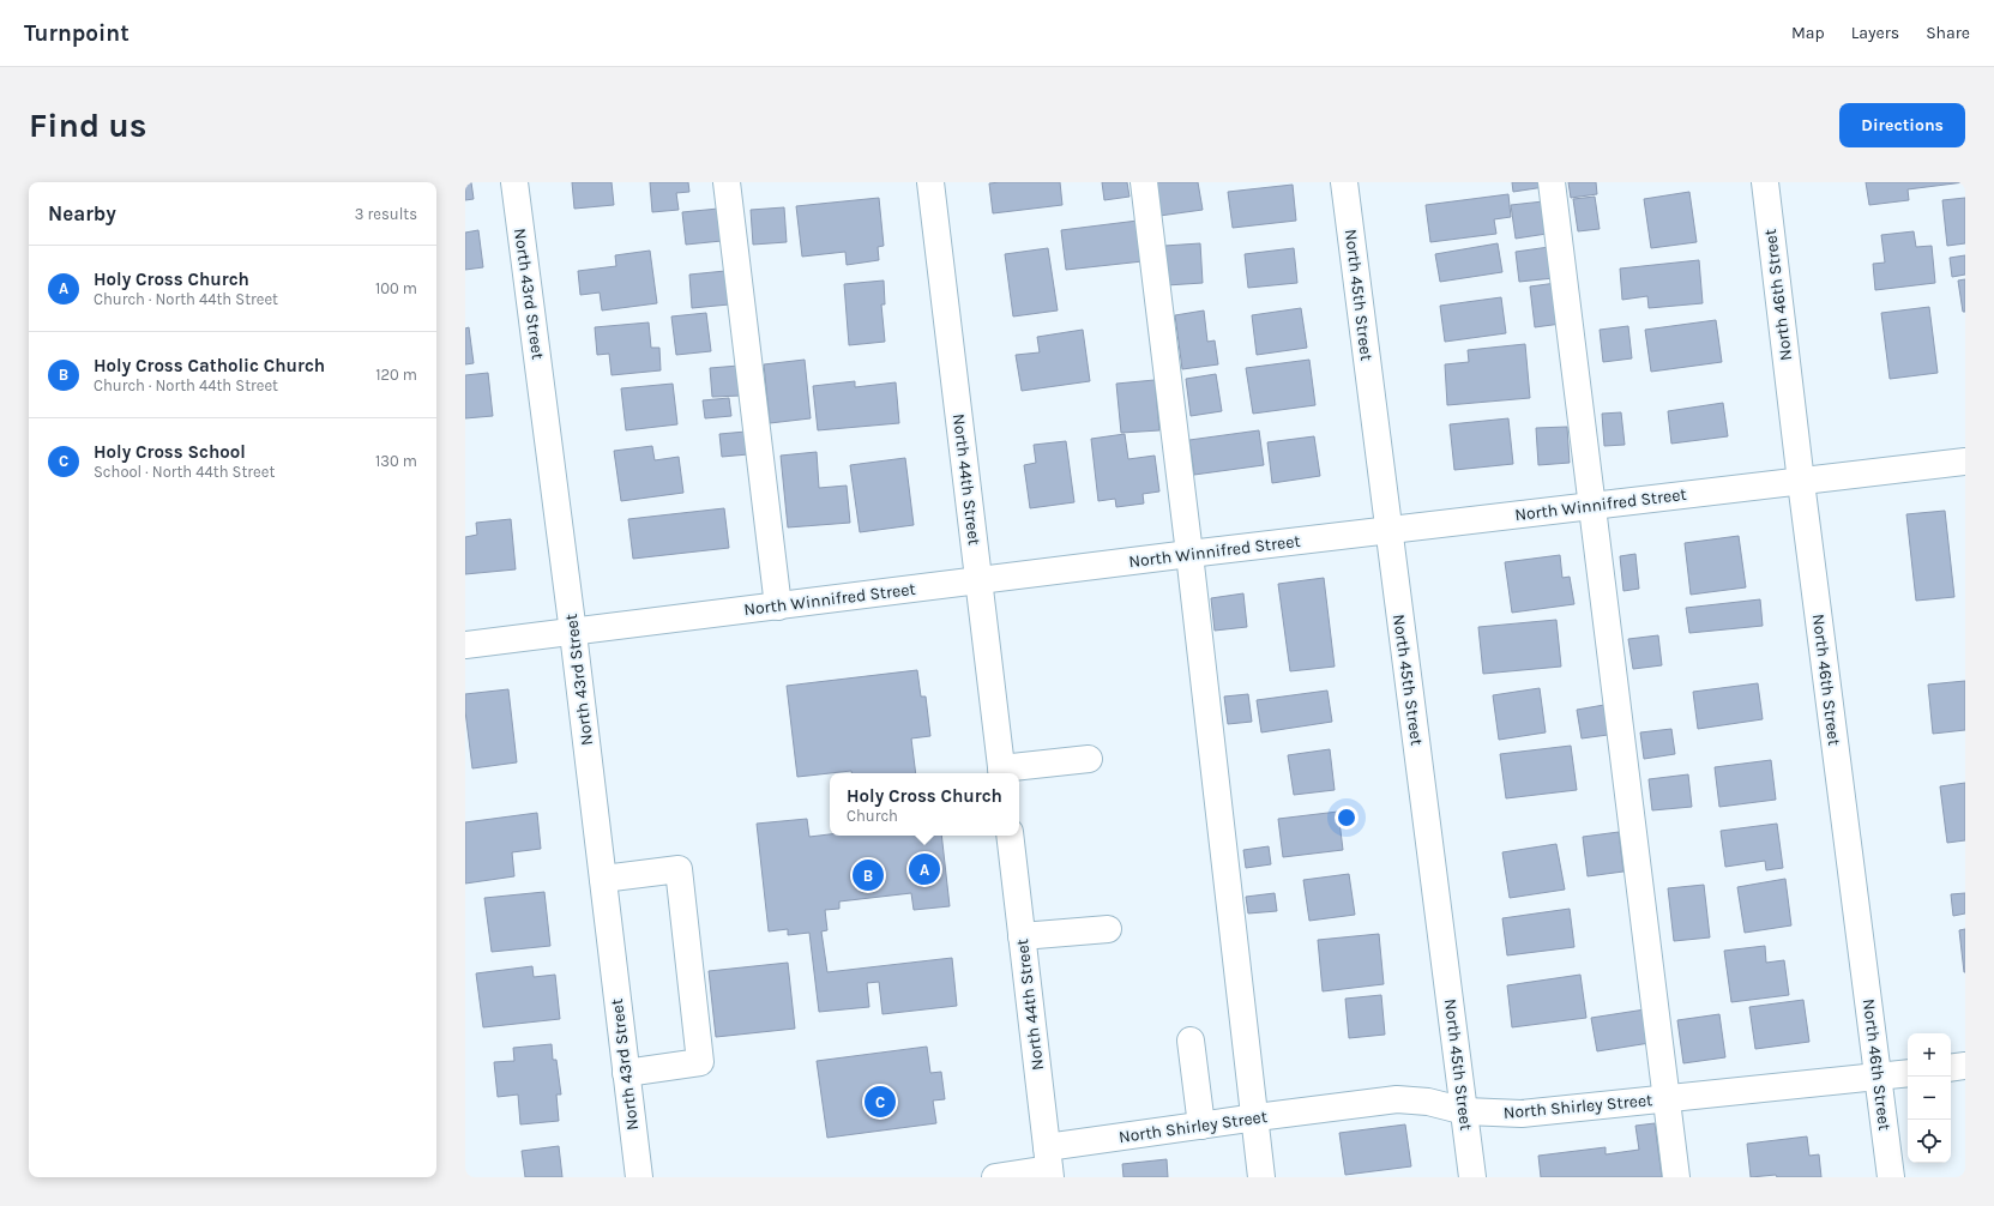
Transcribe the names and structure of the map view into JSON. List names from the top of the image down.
{
  "streets": {
    "street": [
      "North 43rd Street",
      "North 45th Street",
      "North 46th Street",
      "North 44th Street",
      "North Winnifred Street",
      "North Shirley Street"
    ]
  },
  "crossings": [
    ["North 43rd Street", "North Winnifred Street"],
    ["North 45th Street", "North Winnifred Street"],
    ["North 45th Street", "North Shirley Street"],
    ["North 46th Street", "North Winnifred Street"],
    ["North 46th Street", "North Shirley Street"],
    ["North 44th Street", "North Winnifred Street"],
    ["North 44th Street", "North Shirley Street"]
  ],
  "page": {
    "header": "Turnpoint",
    "nav": ["Map", "Layers", "Share"],
    "buttons": "Directions",
    "title": "Find us",
    "heading": ["Nearby", "3 results"],
    "list": [
      {
        "mark": "A",
        "name": "Holy Cross Church",
        "note": "Church · North 44th Street",
        "value": "100 m"
      },
      {
        "mark": "B",
        "name": "Holy Cross Catholic Church",
        "note": "Church · North 44th Street",
        "value": "120 m"
      },
      {
        "mark": "C",
        "name": "Holy Cross School",
        "note": "School · North 44th Street",
        "value": "130 m"
      }
    ],
    "popup": ["Holy Cross Church", "Church"],
    "pins": ["A", "B", "C"],
    "map_buttons": ["+", "−"]
  }
}
